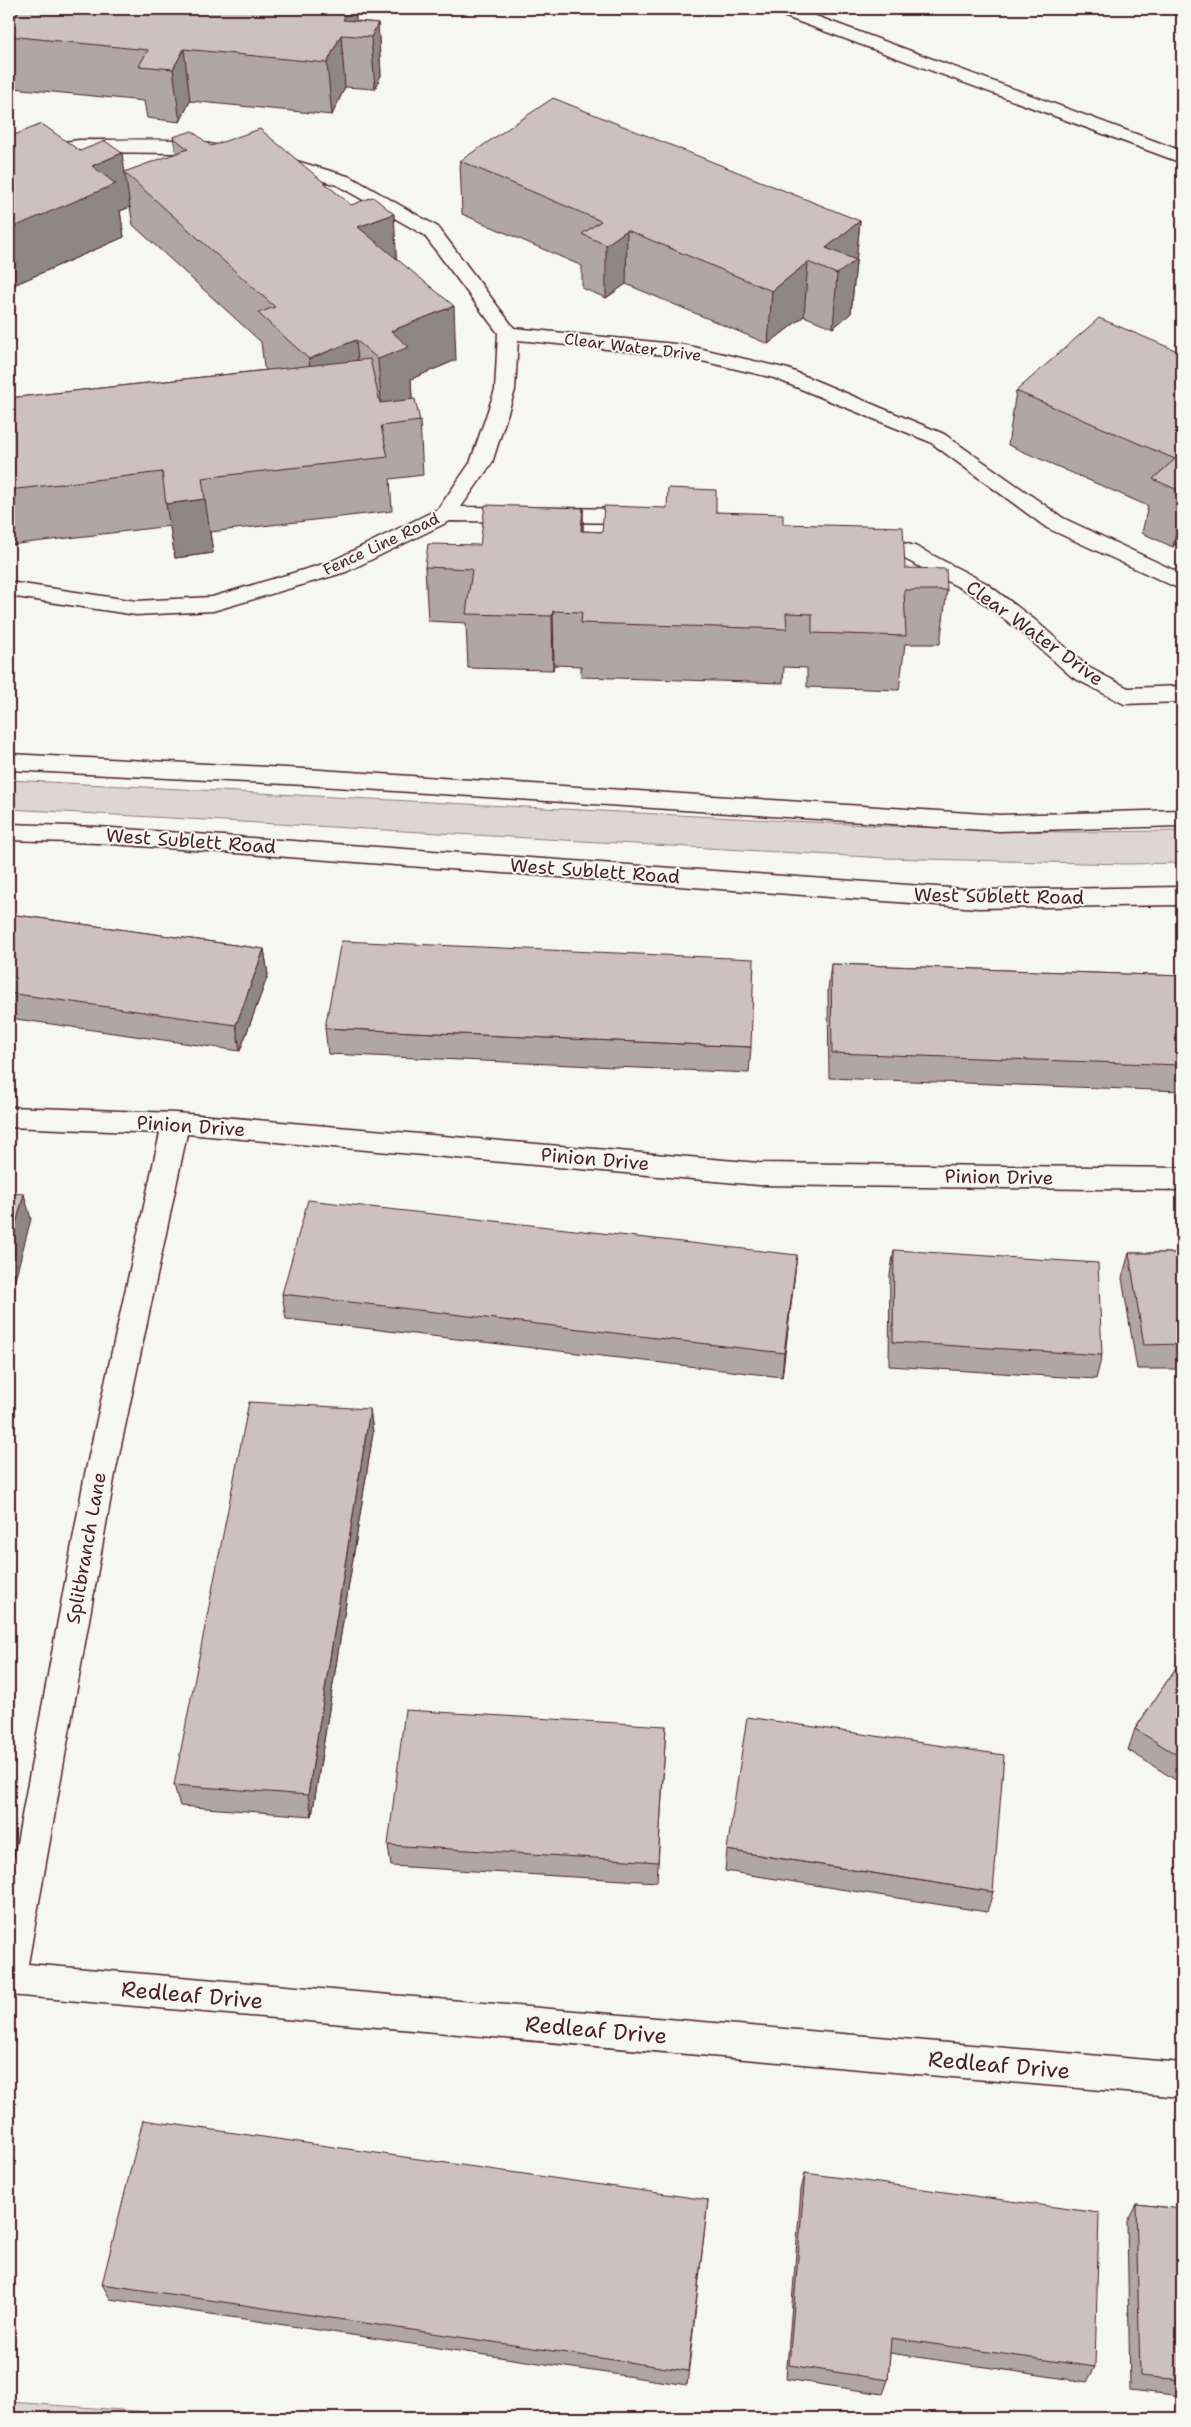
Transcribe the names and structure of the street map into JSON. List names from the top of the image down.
{
  "streets": {
    "main road": [
      "Clear Water Drive",
      "Fence Line Road",
      "West Sublett Road",
      "Pinion Drive",
      "Splitbranch Lane",
      "Redleaf Drive"
    ]
  },
  "crossings": [
    ["Clear Water Drive", "Fence Line Road"],
    ["Pinion Drive", "Splitbranch Lane"],
    ["Splitbranch Lane", "Redleaf Drive"]
  ]
}
